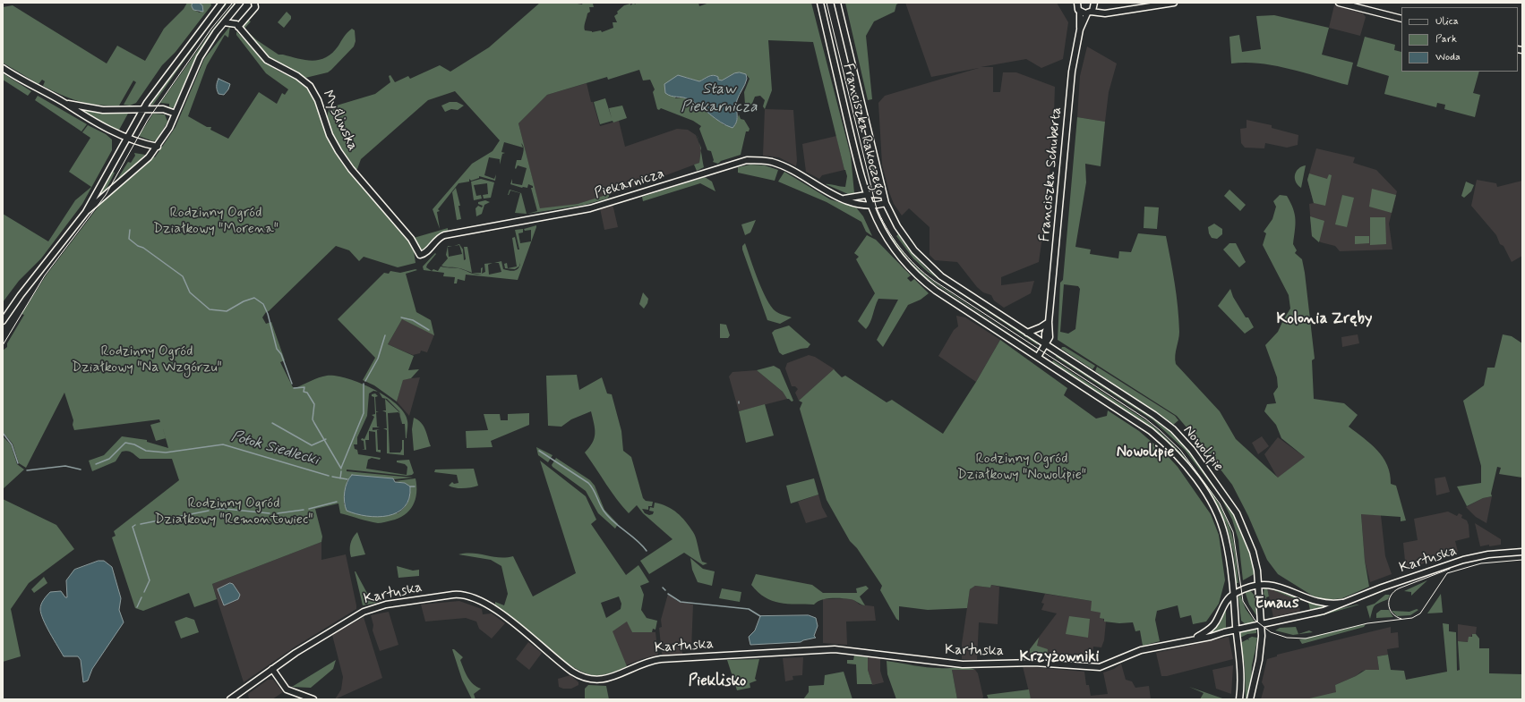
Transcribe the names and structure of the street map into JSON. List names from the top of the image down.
{
  "streets": {
    "main road": [
      "Myśliwska",
      "Franciszka Rakoczego",
      "Franciszka Schuberta",
      "Piekarnicza",
      "Nowolipie",
      "Kartuska"
    ]
  },
  "crossings": [
    ["Myśliwska", "Piekarnicza"],
    ["Franciszka Rakoczego", "Franciszka Schuberta"],
    ["Franciszka Rakoczego", "Piekarnicza"],
    ["Franciszka Rakoczego", "Nowolipie"],
    ["Franciszka Schuberta", "Nowolipie"],
    ["Nowolipie", "Kartuska"]
  ],
  "districts": [
    "Kolonia Zręby",
    "Nowolipie",
    "Emaus",
    "Krzyżowniki",
    "Pieklisko"
  ],
  "water": ["Staw Piekarnicza", "Potok Siedlecki"],
  "parks": [
    "Rodzinny Ogród Działkowy \"Morena\"",
    "Rodzinny Ogród Działkowy \"Na Wzgórzu\"",
    "Rodzinny Ogród Działkowy \"Nowolipie\"",
    "Rodzinny Ogród Działkowy \"Remontowiec\""
  ],
  "legend": ["Ulica", "Park", "Woda"]
}
